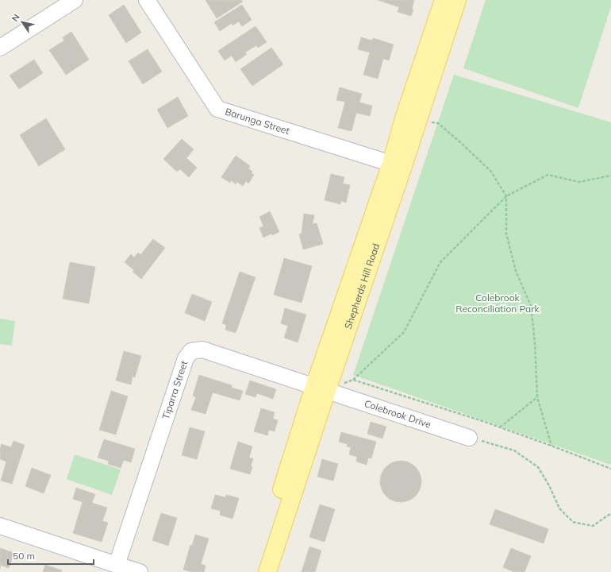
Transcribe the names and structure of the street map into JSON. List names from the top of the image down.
{
  "streets": {
    "main road": ["Shepherds Hill Road"],
    "street": ["Barunga Street", "Tiparra Street", "Colebrook Drive"]
  },
  "crossings": [
    ["Barunga Street", "Shepherds Hill Road"],
    ["Shepherds Hill Road", "Tiparra Street"],
    ["Shepherds Hill Road", "Colebrook Drive"],
    ["Tiparra Street", "Colebrook Drive"]
  ],
  "parks": ["Colebrook Reconciliation Park"],
  "scale_bar": "50 m",
  "north": "top left"
}
